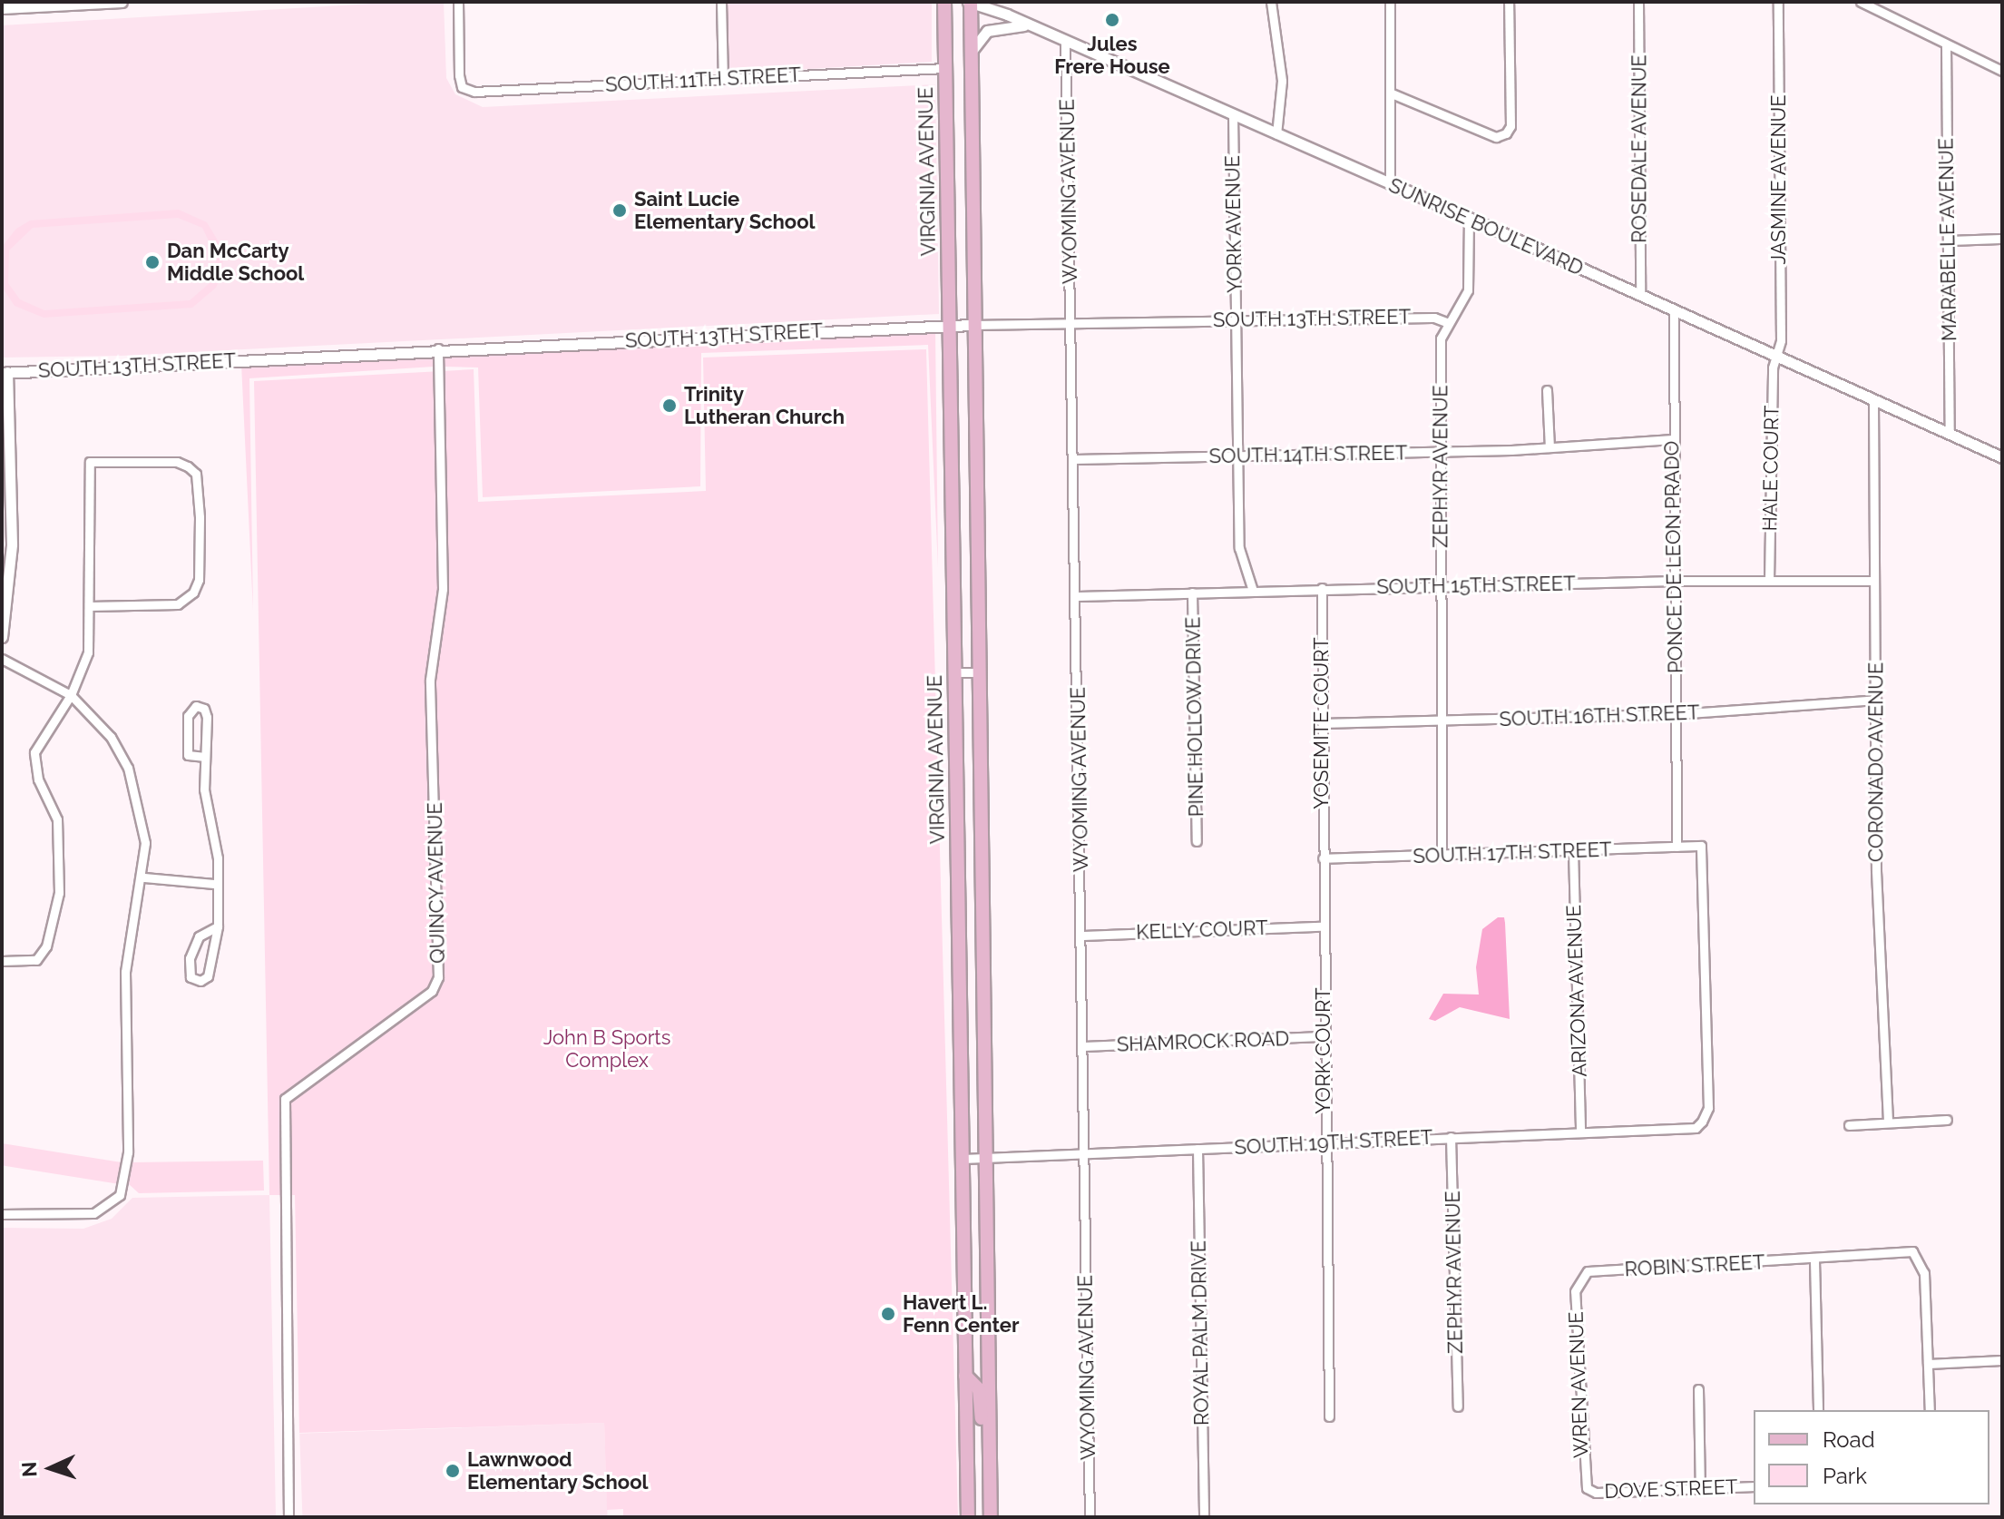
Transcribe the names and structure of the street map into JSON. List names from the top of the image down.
{
  "streets": {
    "main road": ["VIRGINIA AVENUE"],
    "street": [
      "SOUTH 11TH STREET",
      "ROSEDALE AVENUE",
      "JASMINE AVENUE",
      "WYOMING AVENUE",
      "YORK AVENUE",
      "SUNRISE BOULEVARD",
      "MARABELLE AVENUE",
      "SOUTH 13TH STREET",
      "SOUTH 14TH STREET",
      "ZEPHYR AVENUE",
      "HALE COURT",
      "PONCE DE LEON PRADO",
      "SOUTH 15TH STREET",
      "SOUTH 16TH STREET",
      "PINE HOLLOW DRIVE",
      "YOSEMITE COURT",
      "CORONADO AVENUE",
      "SOUTH 17TH STREET",
      "QUINCY AVENUE",
      "KELLY COURT",
      "ARIZONA AVENUE",
      "SHAMROCK ROAD",
      "YORK COURT",
      "SOUTH 19TH STREET",
      "ROBIN STREET",
      "ROYAL PALM DRIVE",
      "WREN AVENUE",
      "DOVE STREET"
    ]
  },
  "crossings": [
    ["SOUTH 11TH STREET", "VIRGINIA AVENUE"],
    ["ROSEDALE AVENUE", "SUNRISE BOULEVARD"],
    ["VIRGINIA AVENUE", "SOUTH 13TH STREET"],
    ["VIRGINIA AVENUE", "SOUTH 19TH STREET"],
    ["JASMINE AVENUE", "SUNRISE BOULEVARD"],
    ["JASMINE AVENUE", "HALE COURT"],
    ["WYOMING AVENUE", "SUNRISE BOULEVARD"],
    ["WYOMING AVENUE", "SOUTH 13TH STREET"],
    ["WYOMING AVENUE", "SOUTH 14TH STREET"],
    ["WYOMING AVENUE", "SOUTH 15TH STREET"],
    ["WYOMING AVENUE", "KELLY COURT"],
    ["WYOMING AVENUE", "SHAMROCK ROAD"],
    ["WYOMING AVENUE", "SOUTH 19TH STREET"],
    ["YORK AVENUE", "SUNRISE BOULEVARD"],
    ["YORK AVENUE", "SOUTH 13TH STREET"],
    ["YORK AVENUE", "SOUTH 14TH STREET"],
    ["YORK AVENUE", "SOUTH 15TH STREET"],
    ["SUNRISE BOULEVARD", "MARABELLE AVENUE"],
    ["SUNRISE BOULEVARD", "ZEPHYR AVENUE"],
    ["SUNRISE BOULEVARD", "HALE COURT"],
    ["SUNRISE BOULEVARD", "PONCE DE LEON PRADO"],
    ["SUNRISE BOULEVARD", "CORONADO AVENUE"],
    ["SOUTH 13TH STREET", "ZEPHYR AVENUE"],
    ["SOUTH 13TH STREET", "QUINCY AVENUE"],
    ["SOUTH 14TH STREET", "ZEPHYR AVENUE"],
    ["SOUTH 14TH STREET", "PONCE DE LEON PRADO"],
    ["ZEPHYR AVENUE", "SOUTH 15TH STREET"],
    ["ZEPHYR AVENUE", "SOUTH 16TH STREET"],
    ["ZEPHYR AVENUE", "SOUTH 17TH STREET"],
    ["ZEPHYR AVENUE", "SOUTH 19TH STREET"],
    ["HALE COURT", "SOUTH 15TH STREET"],
    ["PONCE DE LEON PRADO", "SOUTH 15TH STREET"],
    ["PONCE DE LEON PRADO", "SOUTH 16TH STREET"],
    ["PONCE DE LEON PRADO", "SOUTH 17TH STREET"],
    ["SOUTH 15TH STREET", "PINE HOLLOW DRIVE"],
    ["SOUTH 15TH STREET", "YOSEMITE COURT"],
    ["SOUTH 15TH STREET", "CORONADO AVENUE"],
    ["SOUTH 16TH STREET", "YOSEMITE COURT"],
    ["SOUTH 16TH STREET", "CORONADO AVENUE"],
    ["YOSEMITE COURT", "SOUTH 17TH STREET"],
    ["YOSEMITE COURT", "YORK COURT"],
    ["SOUTH 17TH STREET", "ARIZONA AVENUE"],
    ["SOUTH 17TH STREET", "YORK COURT"],
    ["SOUTH 17TH STREET", "SOUTH 19TH STREET"],
    ["KELLY COURT", "YORK COURT"],
    ["ARIZONA AVENUE", "SOUTH 19TH STREET"],
    ["SHAMROCK ROAD", "YORK COURT"],
    ["YORK COURT", "SOUTH 19TH STREET"],
    ["SOUTH 19TH STREET", "ROYAL PALM DRIVE"],
    ["ROBIN STREET", "WREN AVENUE"],
    ["WREN AVENUE", "DOVE STREET"]
  ],
  "parks": ["John B Sports Complex"],
  "places": [
    "Jules Frere House",
    "Saint Lucie Elementary School",
    "Dan McCarty Middle School",
    "Trinity Lutheran Church",
    "Havert L. Fenn Center",
    "Lawnwood Elementary School"
  ],
  "legend": ["Road", "Park"],
  "north": "left"
}
